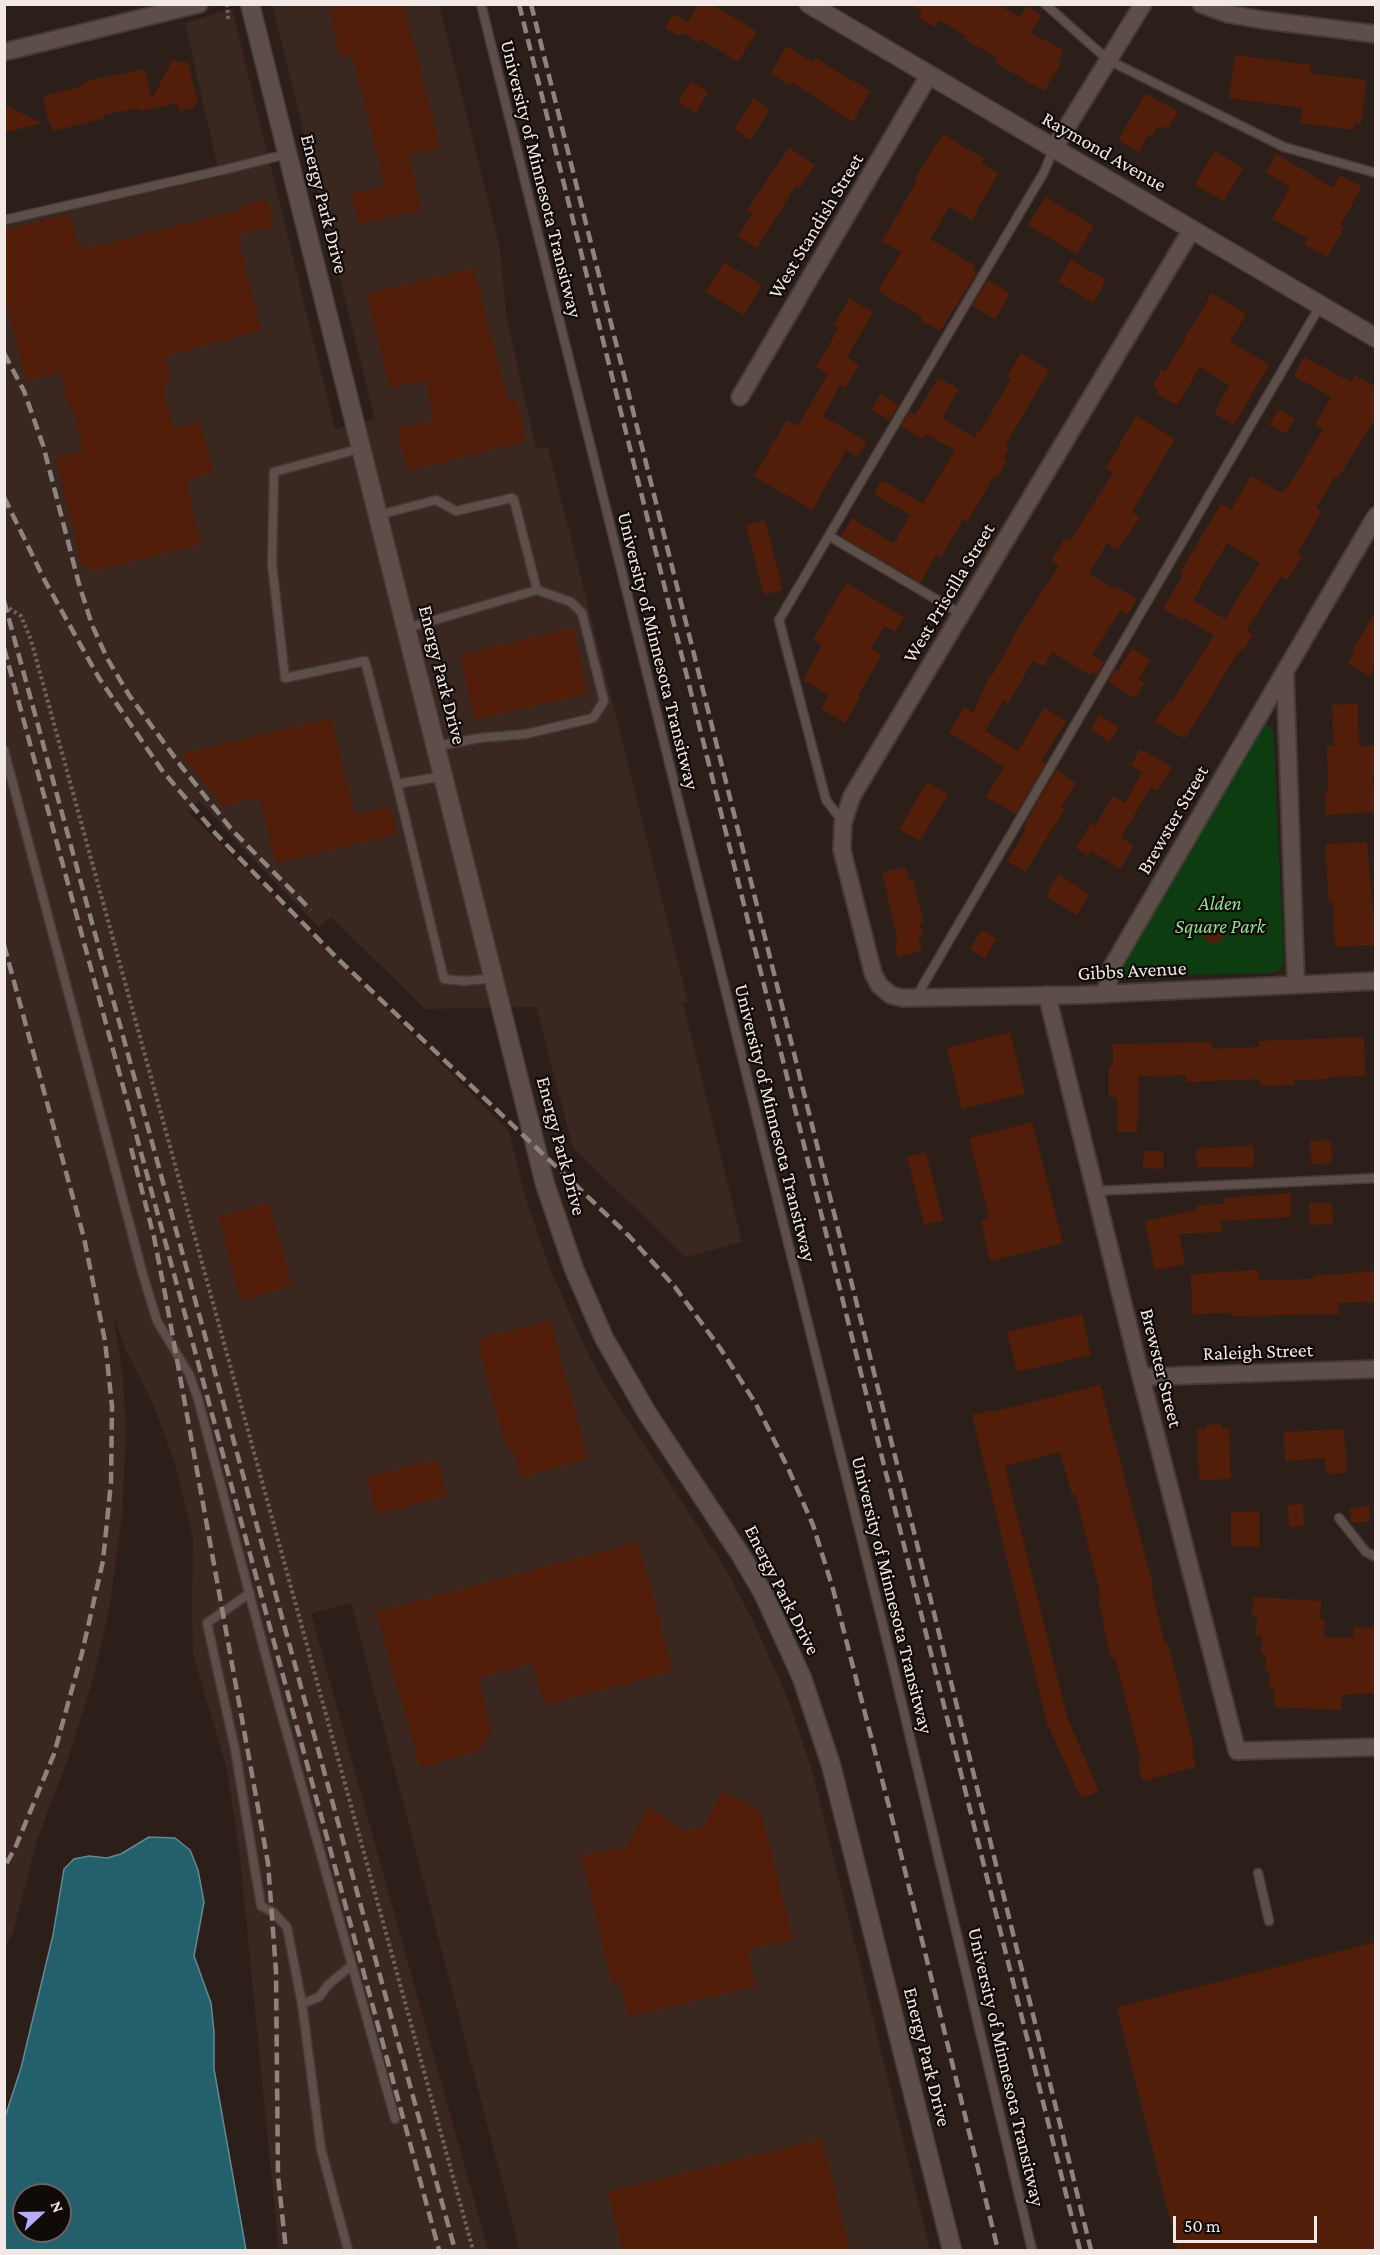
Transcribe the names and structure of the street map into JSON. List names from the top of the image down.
{
  "streets": {
    "street": [
      "Raymond Avenue",
      "Energy Park Drive",
      "West Standish Street",
      "West Priscilla Street",
      "Brewster Street",
      "Gibbs Avenue",
      "Raleigh Street"
    ],
    "lane": ["University of Minnesota Transitway"]
  },
  "crossings": [
    ["Raymond Avenue", "West Standish Street"],
    ["Raymond Avenue", "West Priscilla Street"],
    ["West Priscilla Street", "Gibbs Avenue"],
    ["Brewster Street", "Gibbs Avenue"],
    ["Brewster Street", "Raleigh Street"]
  ],
  "parks": ["Alden Square Park"],
  "scale_bar": "50 m",
  "north": "right"
}
